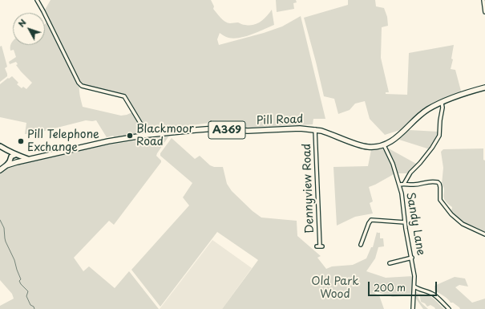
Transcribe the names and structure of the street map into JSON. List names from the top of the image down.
{
  "streets": {
    "main road": ["Pill Road", "A369"],
    "street": ["Dennyview Road", "Sandy Lane"]
  },
  "crossings": [
    ["Pill Road", "A369"],
    ["Pill Road", "Dennyview Road"],
    ["Pill Road", "Sandy Lane"]
  ],
  "parks": ["Old Park Wood"],
  "places": ["Blackmoor Road", "Pill Telephone Exchange"],
  "scale_bar": "200 m",
  "north": "top left"
}
